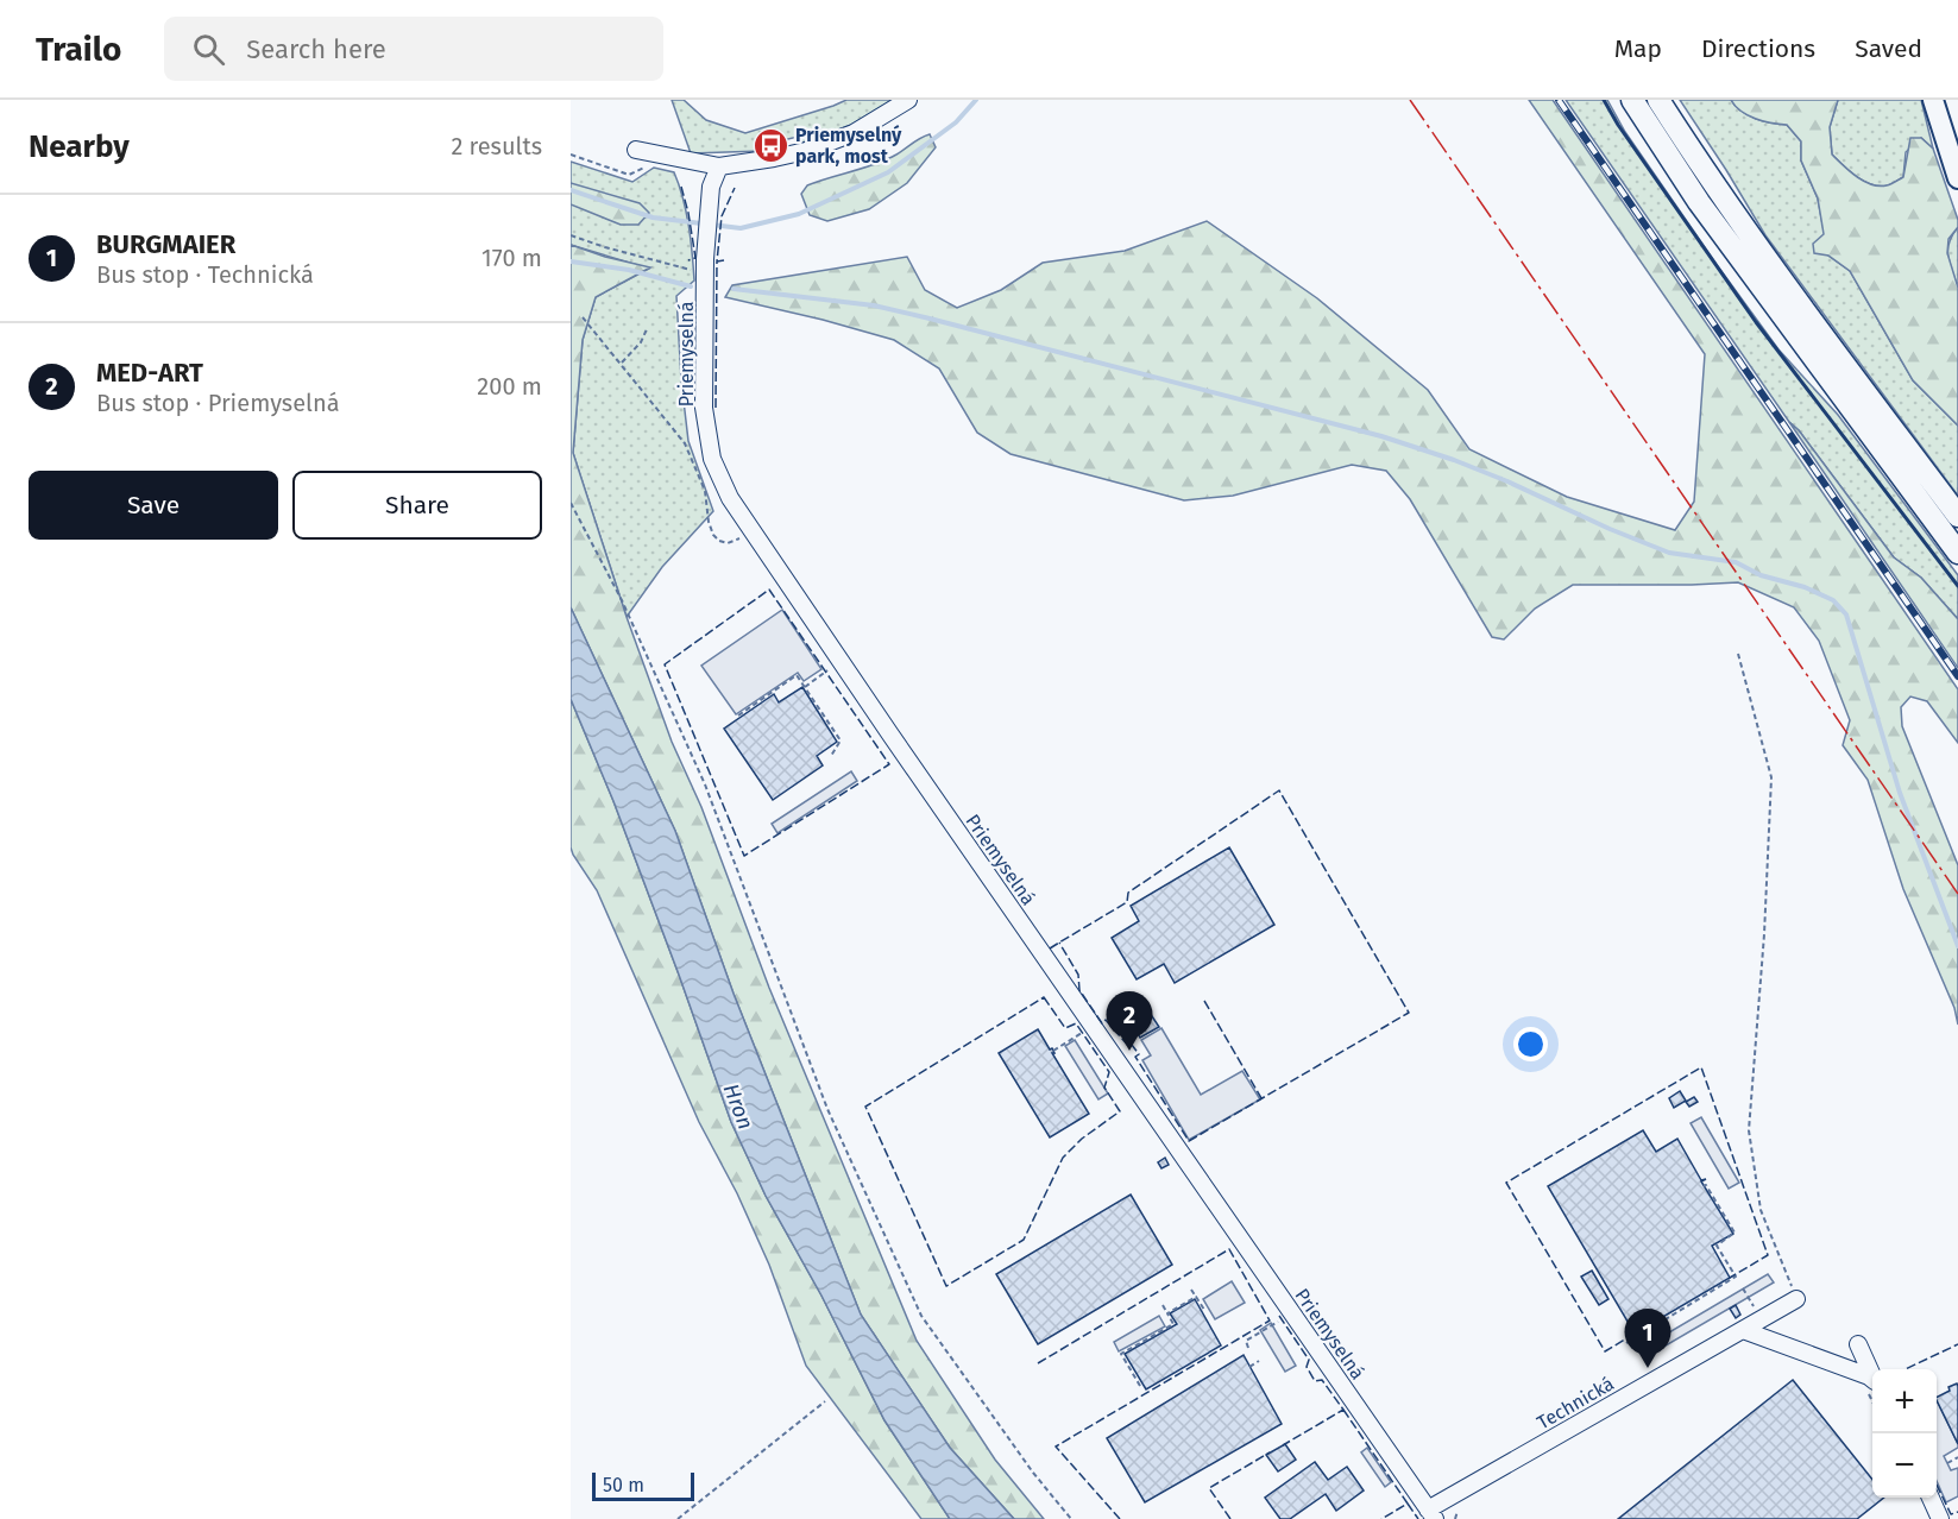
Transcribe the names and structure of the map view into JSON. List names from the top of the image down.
{
  "streets": {
    "street": ["Priemyselná", "Technická"]
  },
  "crossings": [
    ["Priemyselná", "Technická"]
  ],
  "water": ["Hron"],
  "places": {
    "bus stop": ["Priemyselný park, most"]
  },
  "scale_bar": "50 m",
  "page": {
    "header": "Trailo",
    "search": "Search here",
    "nav": ["Map", "Directions", "Saved"],
    "heading": ["Nearby", "2 results"],
    "list": [
      {
        "mark": "1",
        "name": "BURGMAIER",
        "note": "Bus stop · Technická",
        "value": "170 m"
      },
      {
        "mark": "2",
        "name": "MED-ART",
        "note": "Bus stop · Priemyselná",
        "value": "200 m"
      }
    ],
    "buttons": ["Save", "Share"],
    "pins": ["2", "1"],
    "map_buttons": ["+", "−"],
    "scale": "50 m"
  }
}
